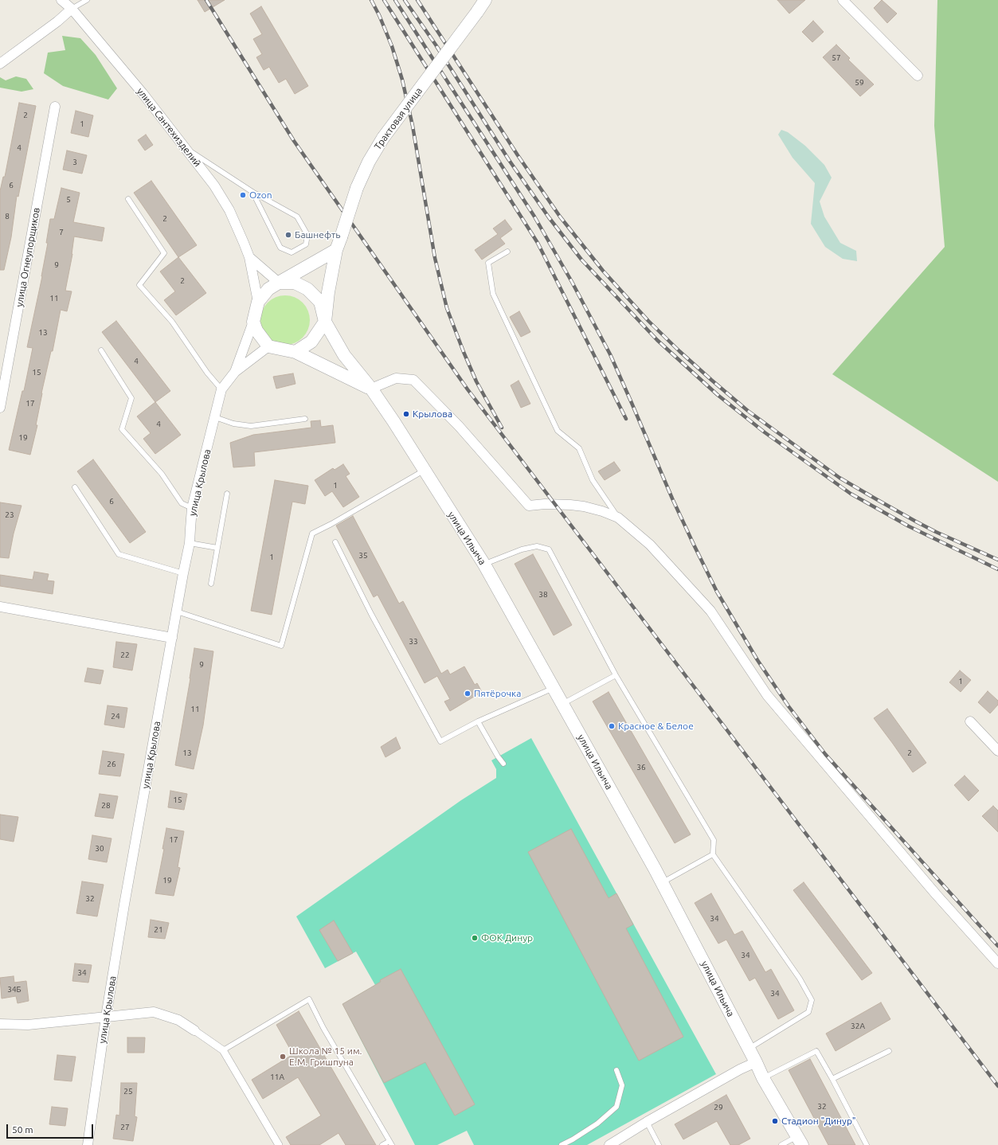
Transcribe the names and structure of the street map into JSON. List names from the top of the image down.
{
  "streets": {
    "street": [
      "Трактовая улица",
      "улица Сантехизделий",
      "улица Огнеупорщиков",
      "улица Крылова",
      "улица Ильича"
    ]
  },
  "crossings": [
    ["Трактовая улица", "улица Сантехизделий"],
    ["Трактовая улица", "улица Ильича"],
    ["улица Сантехизделий", "улица Ильича"]
  ],
  "places": [
    "Ozon",
    "Башнефть",
    "Крылова",
    "Пятёрочка",
    "Красное & Белое",
    "ФОК Динур",
    "Школа № 15 им. Е.М. Гришпуна",
    "Стадион \"Динур\""
  ],
  "house_numbers": [
    "57",
    "59",
    "2",
    "1",
    "4",
    "3",
    "6",
    "5",
    "8",
    "2",
    "7",
    "9",
    "2",
    "11",
    "13",
    "4",
    "15",
    "17",
    "4",
    "19",
    "1",
    "6",
    "23",
    "35",
    "1",
    "38",
    "33",
    "22",
    "9",
    "1",
    "11",
    "24",
    "13",
    "2",
    "26",
    "36",
    "15",
    "28",
    "17",
    "30",
    "19",
    "32",
    "34",
    "21",
    "34",
    "34",
    "34Б",
    "34",
    "32А",
    "11А",
    "25",
    "32",
    "29",
    "27"
  ],
  "scale_bar": "50 m"
}
